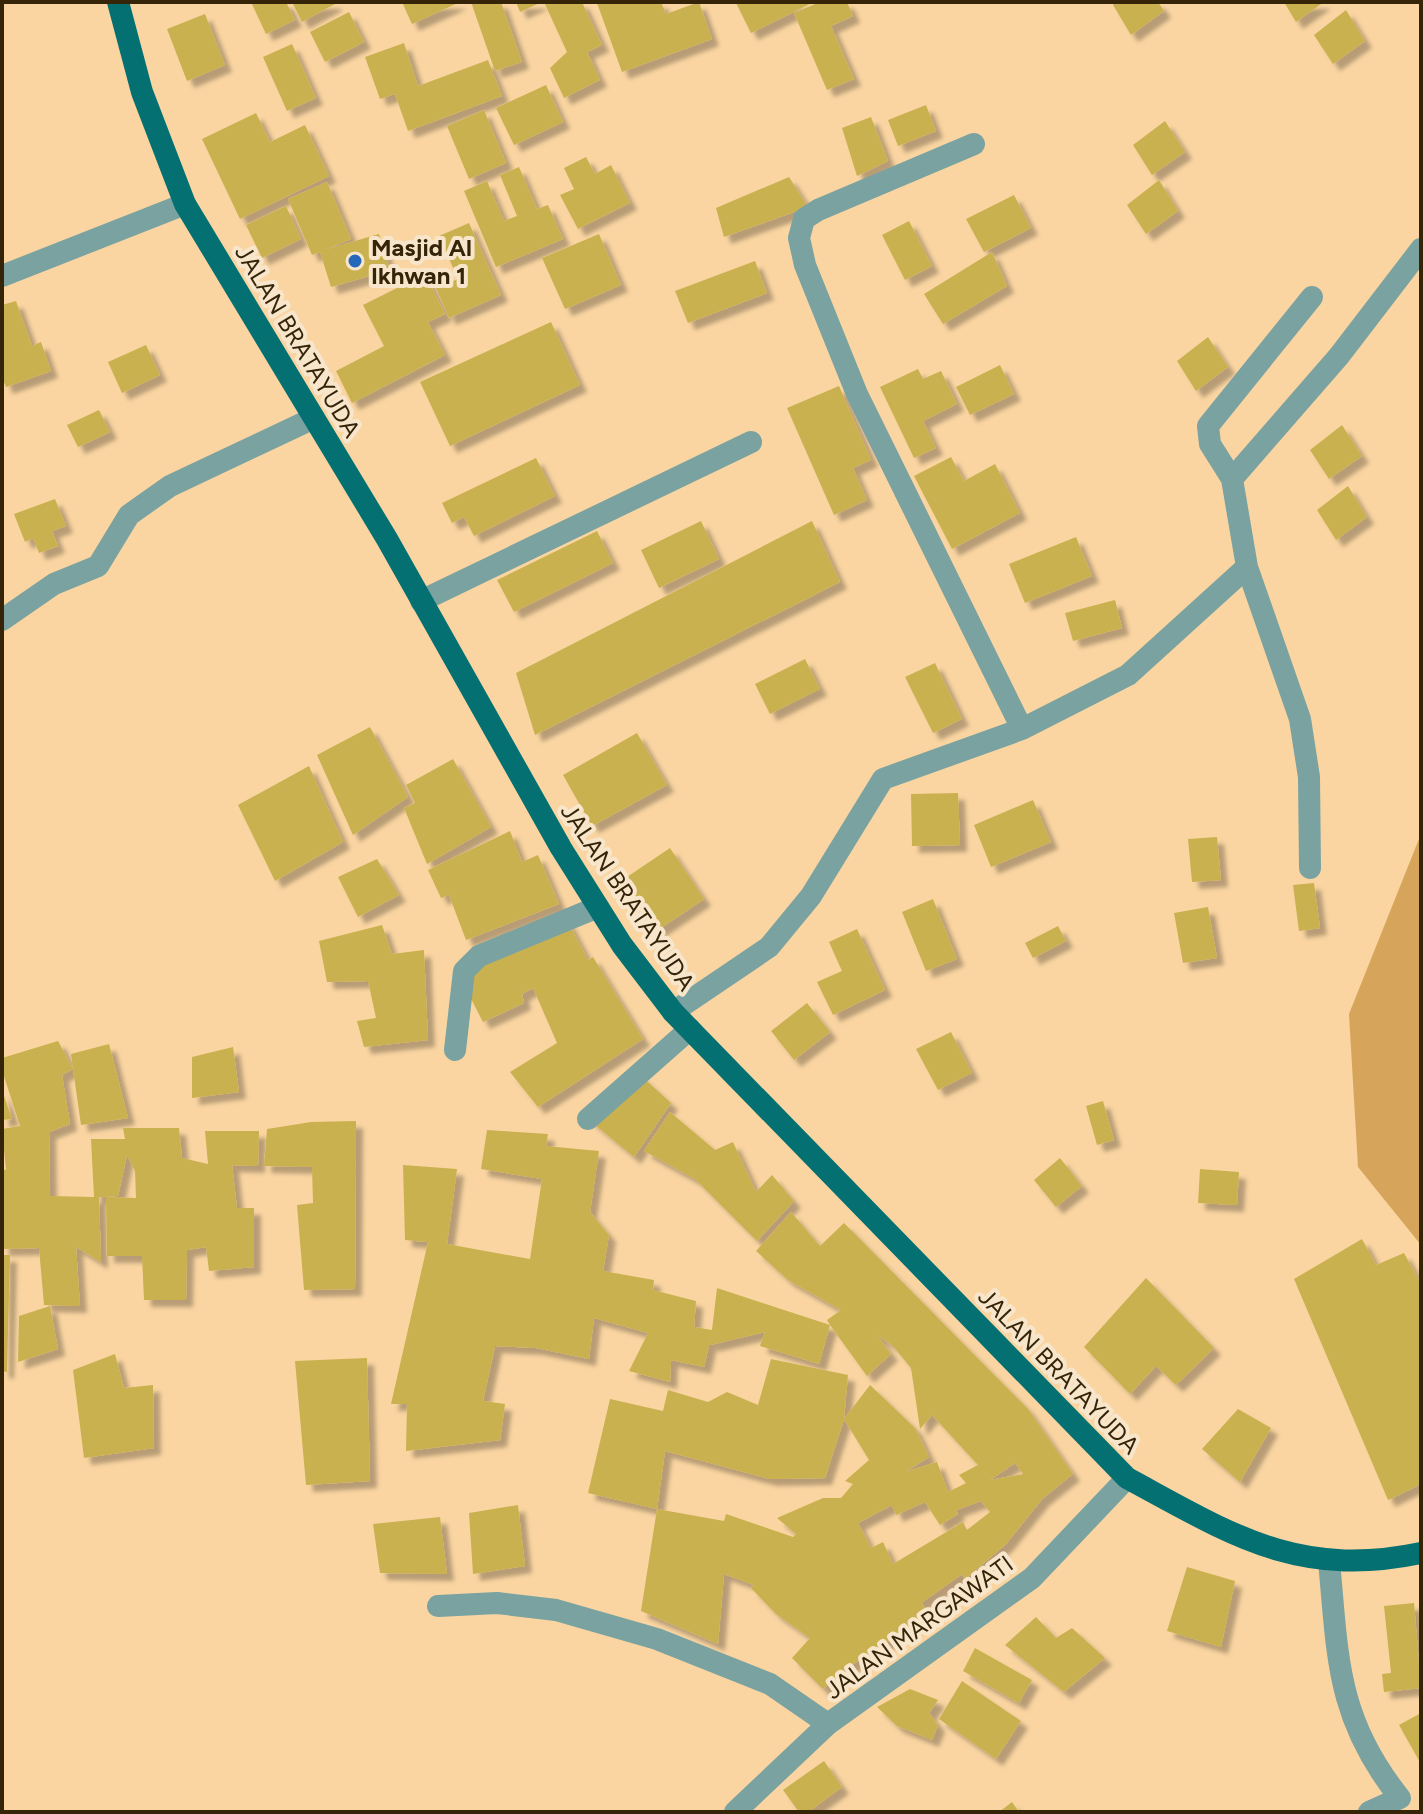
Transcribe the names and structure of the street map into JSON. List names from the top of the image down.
{
  "streets": {
    "main road": ["JALAN BRATAYUDA"],
    "street": ["JALAN MARGAWATI"]
  },
  "crossings": [
    ["JALAN BRATAYUDA", "JALAN MARGAWATI"]
  ],
  "places": ["Masjid Al Ikhwan 1"]
}
